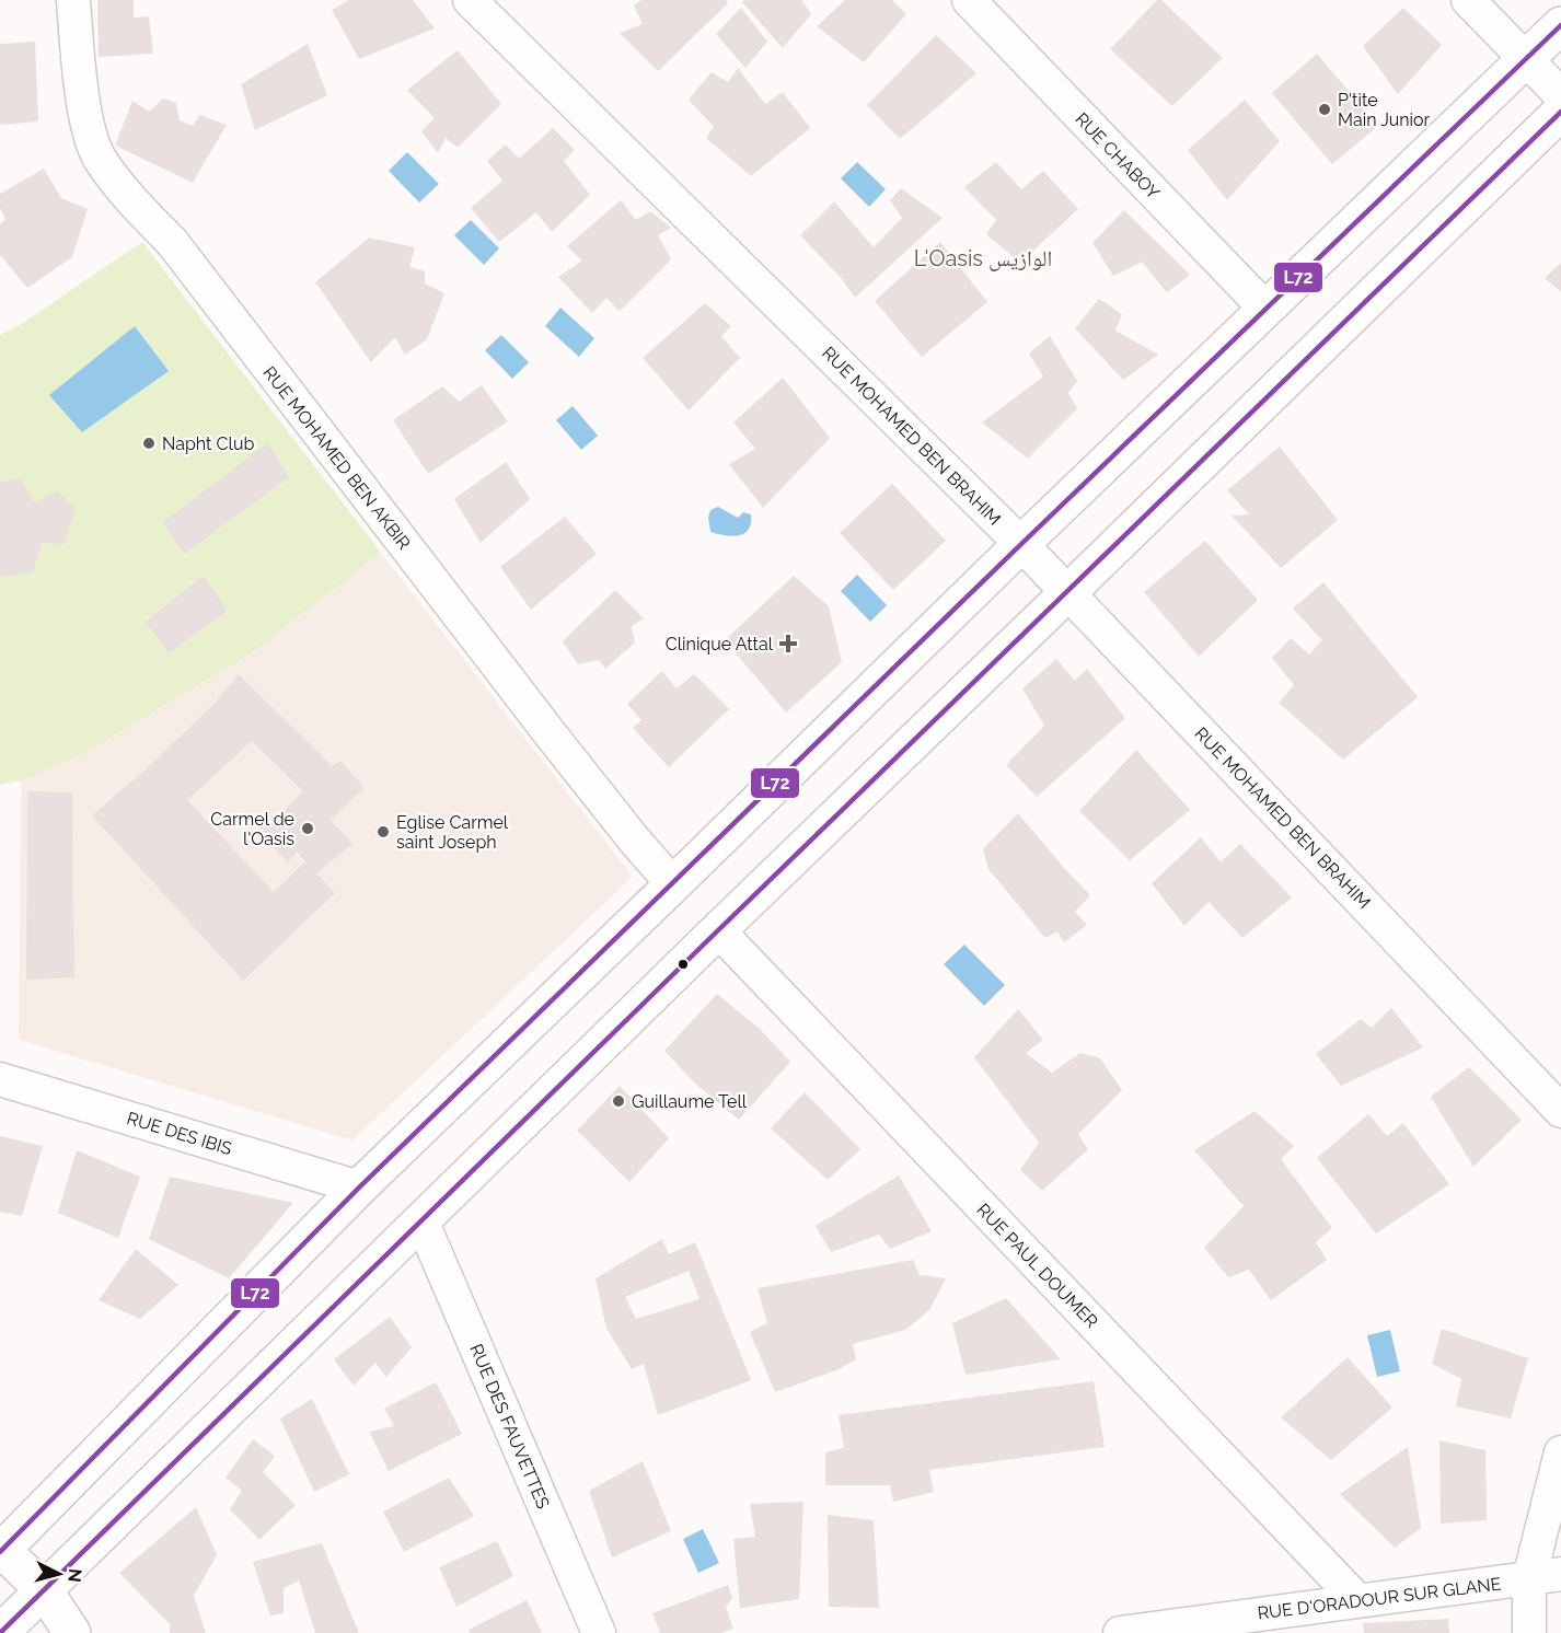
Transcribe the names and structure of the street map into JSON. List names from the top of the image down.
{
  "streets": {
    "street": [
      "RUE CHABOY",
      "RUE MOHAMED BEN BRAHIM",
      "RUE MOHAMED BEN AKBIR",
      "RUE DES IBIS",
      "RUE PAUL DOUMER",
      "RUE DES FAUVETTES",
      "RUE D'ORADOUR SUR GLANE"
    ]
  },
  "crossings": [
    ["RUE PAUL DOUMER", "RUE D'ORADOUR SUR GLANE"]
  ],
  "districts": ["L'Oasis الوازيس"],
  "places": {
    "other": [
      "P'tite Main Junior",
      "Napht Club",
      "Carmel de l'Oasis",
      "Eglise Carmel saint Joseph",
      "Guillaume Tell"
    ],
    "health": ["Clinique Attal"]
  },
  "lines": ["transit line L72"],
  "north": "right"
}
